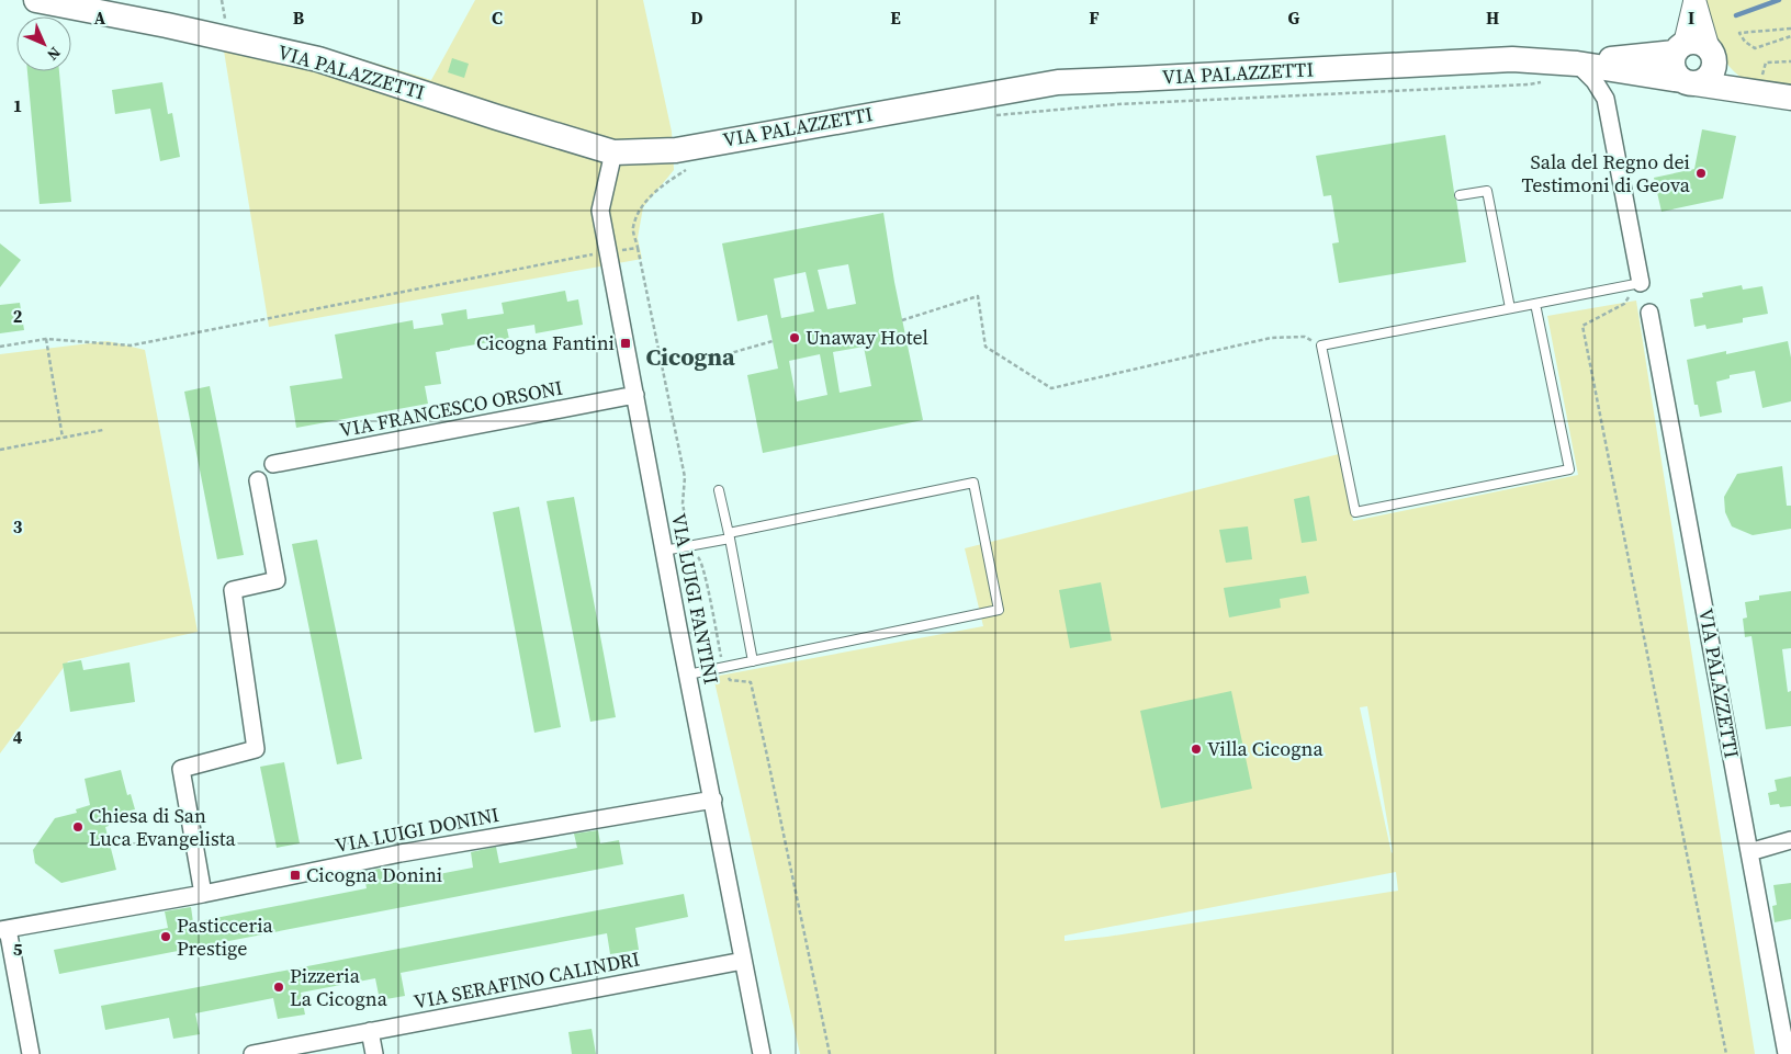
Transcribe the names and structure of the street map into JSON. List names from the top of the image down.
{
  "streets": {
    "main road": ["VIA PALAZZETTI"],
    "street": [
      "VIA FRANCESCO ORSONI",
      "VIA LUIGI FANTINI",
      "VIA LUIGI DONINI",
      "VIA SERAFINO CALINDRI"
    ]
  },
  "crossings": [
    ["VIA PALAZZETTI", "VIA LUIGI FANTINI"],
    ["VIA FRANCESCO ORSONI", "VIA LUIGI FANTINI"],
    ["VIA LUIGI FANTINI", "VIA LUIGI DONINI"],
    ["VIA LUIGI FANTINI", "VIA SERAFINO CALINDRI"]
  ],
  "districts": ["Cicogna"],
  "places": {
    "other": [
      "Sala del Regno dei Testimoni di Geova",
      "Unaway Hotel",
      "Villa Cicogna",
      "Chiesa di San Luca Evangelista",
      "Pasticceria Prestige",
      "Pizzeria La Cicogna"
    ],
    "transit": ["Cicogna Fantini", "Cicogna Donini"]
  },
  "north": "bottom right",
  "grid": {
    "columns": [
      "A",
      "B",
      "C",
      "D",
      "E",
      "F",
      "G",
      "H",
      "I"
    ],
    "rows": [
      "1",
      "2",
      "3",
      "4",
      "5"
    ]
  }
}
